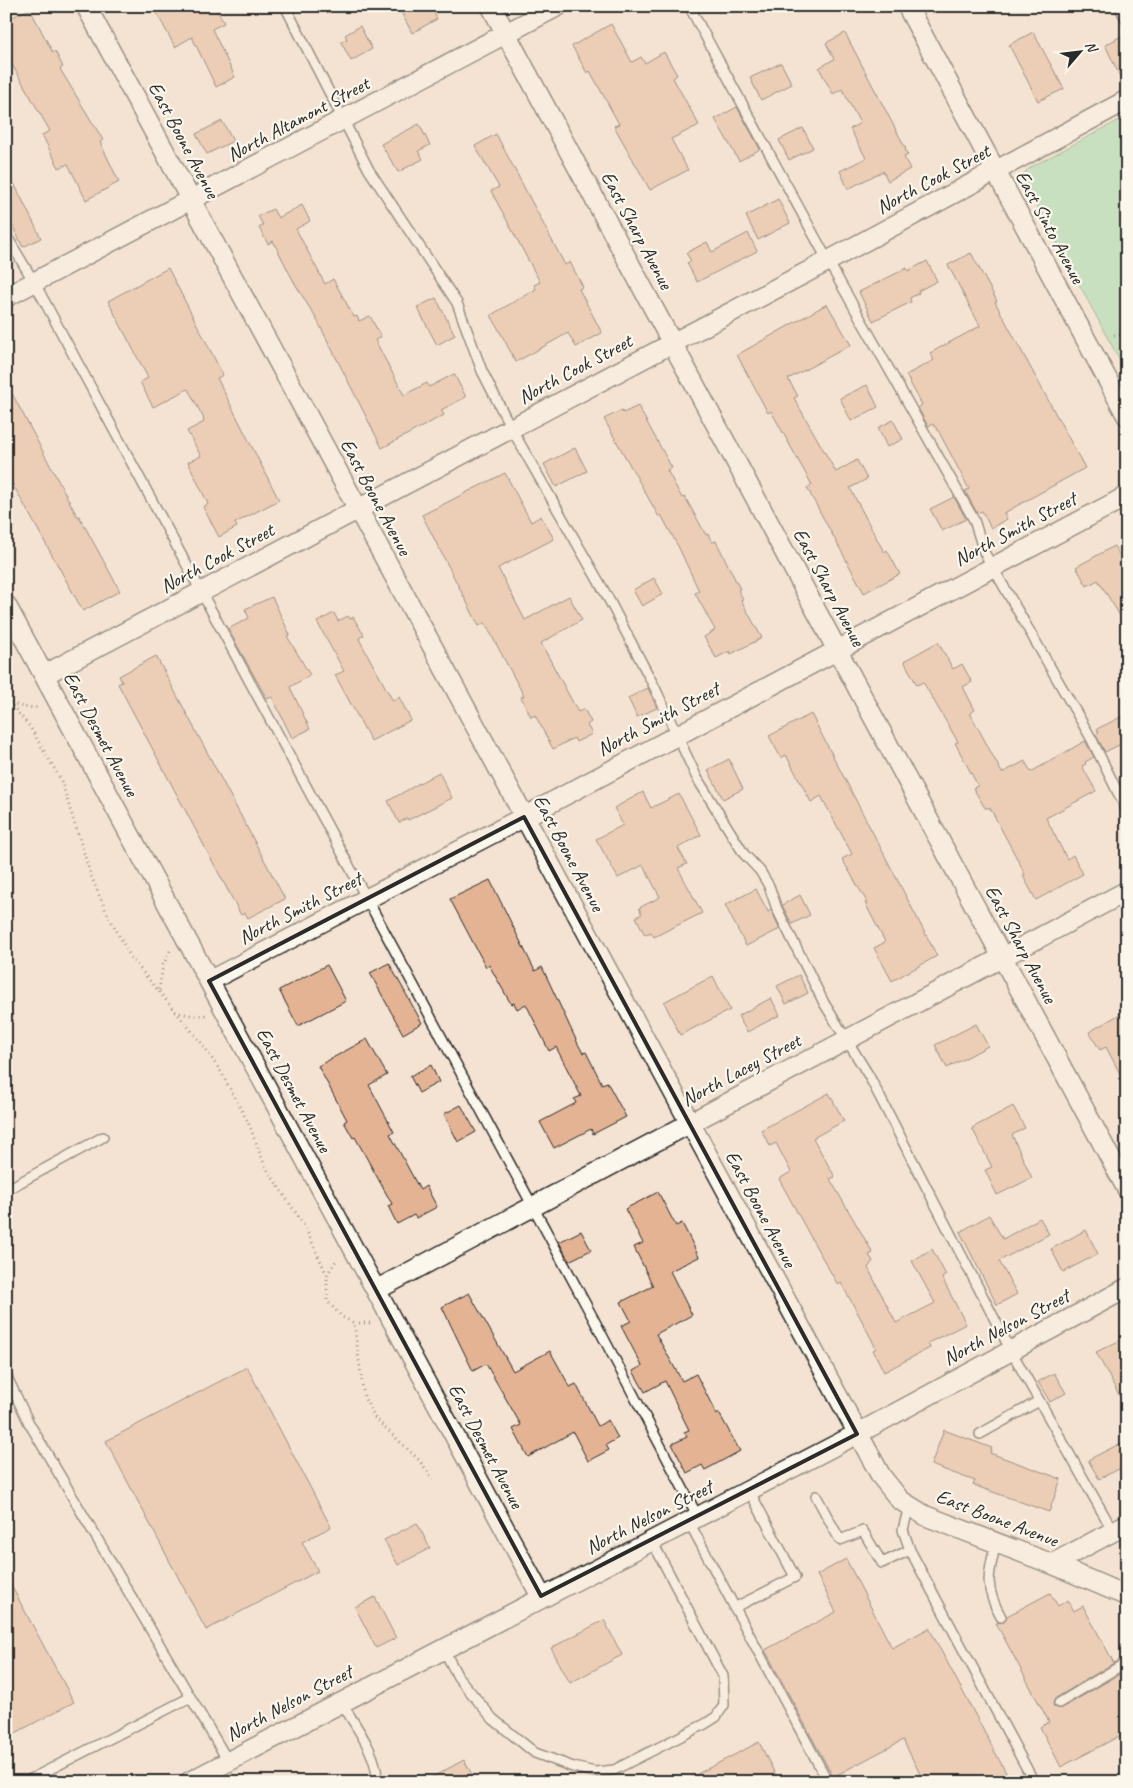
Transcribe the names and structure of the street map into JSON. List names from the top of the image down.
{
  "streets": {
    "street": [
      "North Altamont Street",
      "East Boone Avenue",
      "North Cook Street",
      "East Sinto Avenue",
      "East Sharp Avenue",
      "North Smith Street",
      "East Desmet Avenue",
      "North Lacey Street",
      "North Nelson Street"
    ]
  },
  "crossings": [
    ["North Altamont Street", "East Boone Avenue"],
    ["North Altamont Street", "East Sharp Avenue"],
    ["East Boone Avenue", "North Cook Street"],
    ["East Boone Avenue", "North Smith Street"],
    ["East Boone Avenue", "North Lacey Street"],
    ["East Boone Avenue", "North Nelson Street"],
    ["North Cook Street", "East Sinto Avenue"],
    ["North Cook Street", "East Sharp Avenue"],
    ["North Cook Street", "East Desmet Avenue"],
    ["East Sharp Avenue", "North Smith Street"],
    ["East Sharp Avenue", "North Lacey Street"],
    ["North Smith Street", "East Desmet Avenue"],
    ["East Desmet Avenue", "North Lacey Street"],
    ["East Desmet Avenue", "North Nelson Street"]
  ],
  "north": "top right"
}
